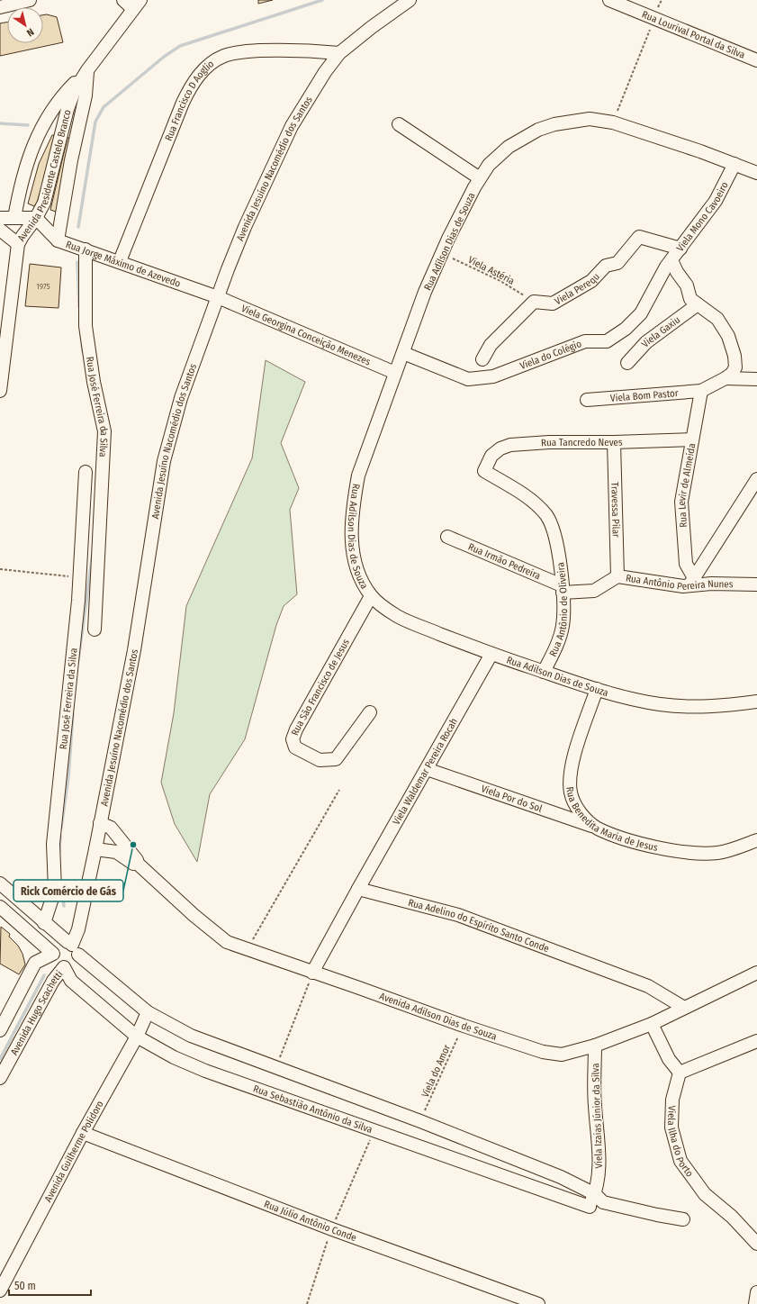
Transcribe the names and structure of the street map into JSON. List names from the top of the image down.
{
  "streets": {
    "street": [
      "Rua Lourival Portal da Silva",
      "Rua Francisco D Aoglio",
      "Avenida Jesuíno Nacomédio dos Santos",
      "Avenida Presidente Castelo Branco",
      "Viela Mono Cavoeiro",
      "Rua Adílson Dias de Souza",
      "Rua Jorge Máximo de Azevedo",
      "Viela Perequ",
      "Viela Gaxiu",
      "Viela Georgina Conceição Menezes",
      "Viela do Colégio",
      "Viela Bom Pastor",
      "Rua José Ferreira da Silva",
      "Rua Tancredo Neves",
      "Rua Levir de Almeida",
      "Travessa Pilar",
      "Rua Irmão Pedreira",
      "Rua Antônio Pereira Nunes",
      "Rua Antônio de Oliveira",
      "Rua Adilson Dias de Souza",
      "Rua São Francisco de Jesus",
      "Viela Waldemar Pereira Rocah",
      "Viela Por do Sol",
      "Rua Benedita Maria de Jesus",
      "Rua Adelino do Espírito Santo Conde",
      "Avenida Hugo Scachetti",
      "Avenida Adilson Dias de Souza",
      "Rua Sebastião Antônio da Silva",
      "Viela Izaias Júnior da Silva",
      "Viela Ilha do Porto",
      "Avenida Guilherme Polidoro",
      "Rua Júlio Antônio Conde"
    ],
    "path": ["Viela Astéria", "Viela do Amor"]
  },
  "crossings": [
    ["Rua Francisco D Aoglio", "Avenida Jesuíno Nacomédio dos Santos"],
    ["Rua Francisco D Aoglio", "Rua Jorge Máximo de Azevedo"],
    ["Avenida Jesuíno Nacomédio dos Santos", "Rua Jorge Máximo de Azevedo"],
    ["Avenida Jesuíno Nacomédio dos Santos", "Viela Georgina Conceição Menezes"],
    ["Avenida Jesuíno Nacomédio dos Santos", "Avenida Hugo Scachetti"],
    ["Avenida Jesuíno Nacomédio dos Santos", "Avenida Adilson Dias de Souza"],
    ["Avenida Jesuíno Nacomédio dos Santos", "Rua Sebastião Antônio da Silva"],
    ["Avenida Presidente Castelo Branco", "Rua Jorge Máximo de Azevedo"],
    ["Viela Mono Cavoeiro", "Rua Adílson Dias de Souza"],
    ["Viela Mono Cavoeiro", "Viela Perequ"],
    ["Viela Mono Cavoeiro", "Viela do Colégio"],
    ["Rua Adílson Dias de Souza", "Viela Astéria"],
    ["Rua Adílson Dias de Souza", "Viela Georgina Conceição Menezes"],
    ["Rua Adílson Dias de Souza", "Viela do Colégio"],
    ["Rua Adílson Dias de Souza", "Rua Adilson Dias de Souza"],
    ["Rua Adílson Dias de Souza", "Rua São Francisco de Jesus"],
    ["Rua Jorge Máximo de Azevedo", "Viela Georgina Conceição Menezes"],
    ["Rua Jorge Máximo de Azevedo", "Rua José Ferreira da Silva"],
    ["Viela Astéria", "Viela Perequ"],
    ["Viela Bom Pastor", "Rua Levir de Almeida"],
    ["Rua Tancredo Neves", "Rua Levir de Almeida"],
    ["Rua Tancredo Neves", "Travessa Pilar"],
    ["Rua Tancredo Neves", "Rua Antônio de Oliveira"],
    ["Rua Levir de Almeida", "Rua Antônio Pereira Nunes"],
    ["Travessa Pilar", "Rua Antônio Pereira Nunes"],
    ["Rua Irmão Pedreira", "Rua Antônio Pereira Nunes"],
    ["Rua Irmão Pedreira", "Rua Antônio de Oliveira"],
    ["Rua Antônio Pereira Nunes", "Rua Antônio de Oliveira"],
    ["Rua Antônio de Oliveira", "Rua Adilson Dias de Souza"],
    ["Rua Adilson Dias de Souza", "Rua São Francisco de Jesus"],
    ["Rua Adilson Dias de Souza", "Viela Waldemar Pereira Rocah"],
    ["Rua Adilson Dias de Souza", "Rua Benedita Maria de Jesus"],
    ["Viela Waldemar Pereira Rocah", "Viela Por do Sol"],
    ["Viela Waldemar Pereira Rocah", "Rua Adelino do Espírito Santo Conde"],
    ["Viela Por do Sol", "Rua Benedita Maria de Jesus"],
    ["Rua Adelino do Espírito Santo Conde", "Avenida Adilson Dias de Souza"],
    ["Avenida Hugo Scachetti", "Rua Sebastião Antônio da Silva"],
    ["Avenida Adilson Dias de Souza", "Viela do Amor"],
    ["Avenida Adilson Dias de Souza", "Viela Izaias Júnior da Silva"],
    ["Rua Sebastião Antônio da Silva", "Viela Izaias Júnior da Silva"],
    ["Rua Sebastião Antônio da Silva", "Avenida Guilherme Polidoro"],
    ["Avenida Guilherme Polidoro", "Rua Júlio Antônio Conde"]
  ],
  "places": ["Rick Comércio de Gás"],
  "house_numbers": ["1975"],
  "scale_bar": "50 m",
  "north": "bottom right"
}
